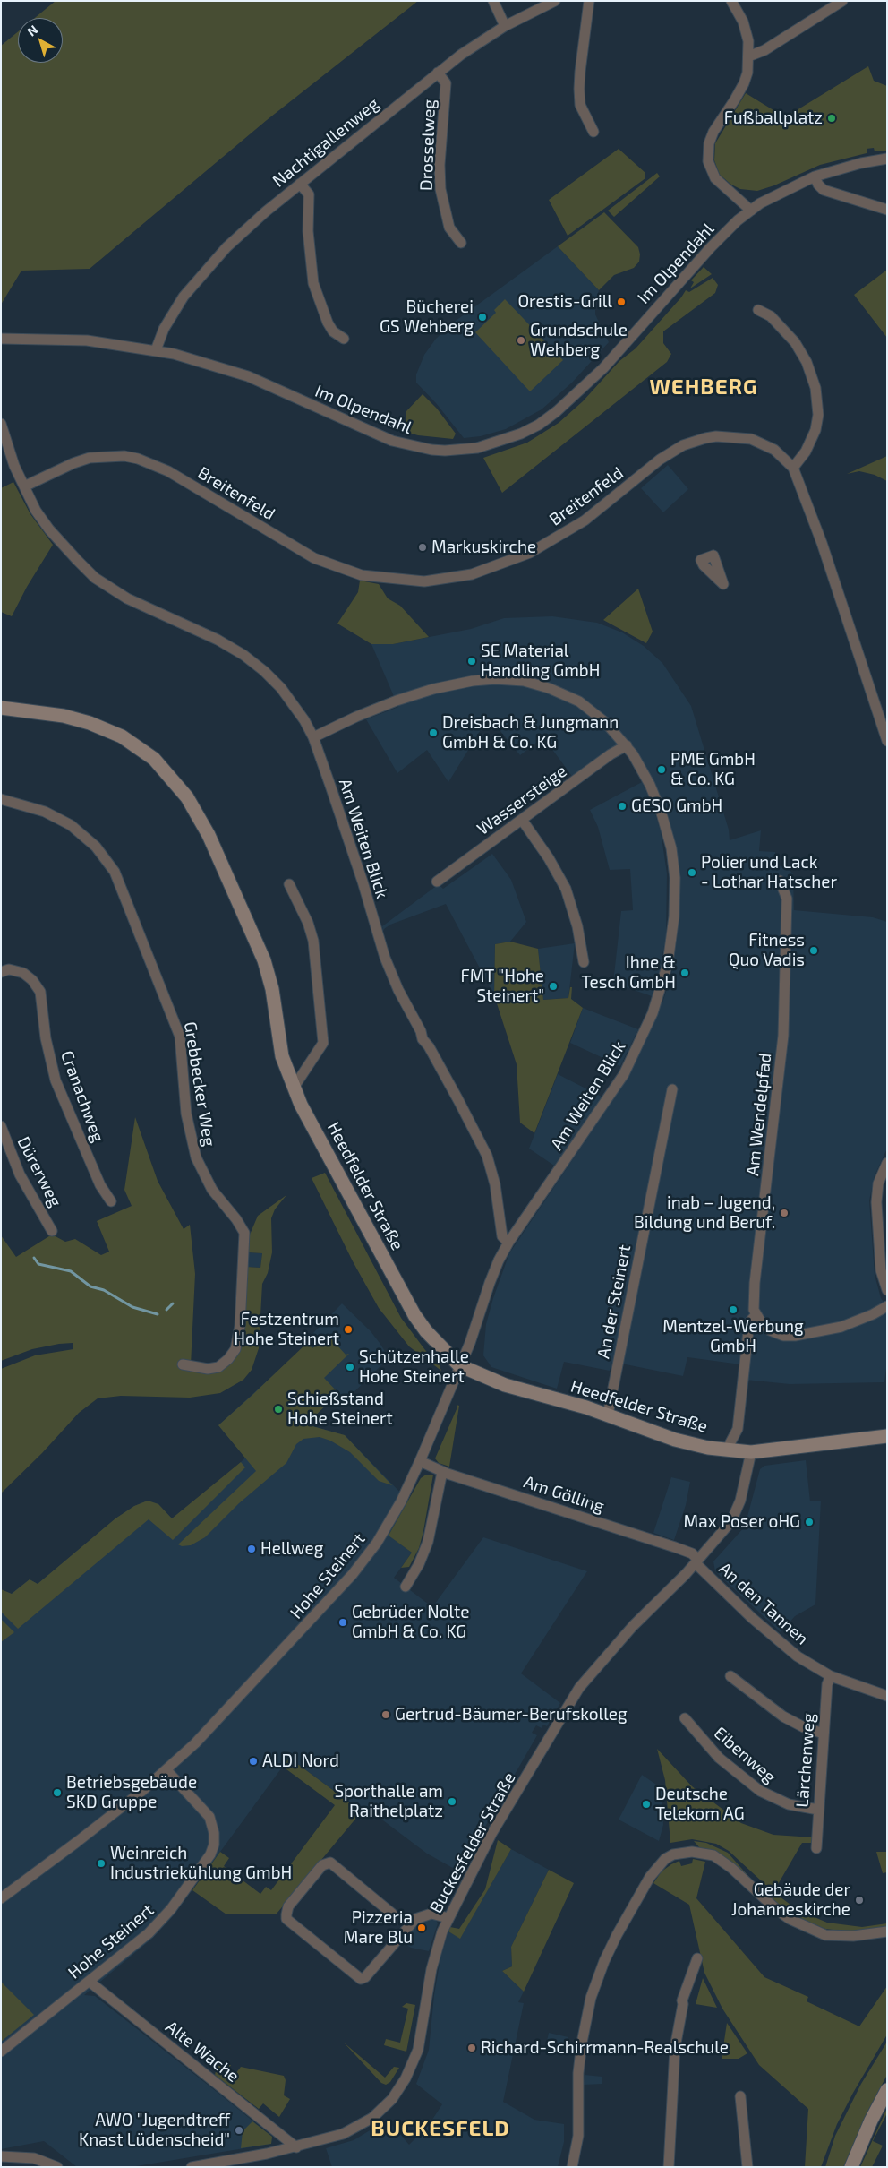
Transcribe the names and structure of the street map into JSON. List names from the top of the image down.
{
  "streets": {
    "main road": ["Heedfelder Straße"],
    "street": [
      "Nachtigallenweg",
      "Drosselweg",
      "Im Olpendahl",
      "Breitenfeld",
      "Wassersteige",
      "Am Weiten Blick",
      "Grebbecker Weg",
      "Cranachweg",
      "Am Wendelpfad",
      "Dürerweg",
      "An der Steinert",
      "Am Gölling",
      "Hohe Steinert",
      "An den Tannen",
      "Eibenweg",
      "Lärchenweg",
      "Buckesfelder Straße",
      "Alte Wache"
    ]
  },
  "crossings": [
    ["Nachtigallenweg", "Drosselweg"],
    ["Nachtigallenweg", "Im Olpendahl"],
    ["Breitenfeld", "Am Weiten Blick"],
    ["Wassersteige", "Am Weiten Blick"],
    ["Am Weiten Blick", "Heedfelder Straße"],
    ["Am Weiten Blick", "Hohe Steinert"],
    ["Heedfelder Straße", "An der Steinert"],
    ["Heedfelder Straße", "Hohe Steinert"],
    ["Heedfelder Straße", "Buckesfelder Straße"],
    ["Am Gölling", "Hohe Steinert"],
    ["Am Gölling", "An den Tannen"],
    ["Am Gölling", "Buckesfelder Straße"],
    ["Hohe Steinert", "Alte Wache"],
    ["An den Tannen", "Lärchenweg"],
    ["An den Tannen", "Buckesfelder Straße"],
    ["Eibenweg", "Lärchenweg"],
    ["Buckesfelder Straße", "Alte Wache"]
  ],
  "districts": ["WEHBERG", "BUCKESFELD"],
  "places": [
    "Fußballplatz",
    "Orestis-Grill",
    "Bücherei GS Wehberg",
    "Grundschule Wehberg",
    "Markuskirche",
    "SE Material Handling GmbH",
    "Dreisbach & Jungmann GmbH & Co. KG",
    "PME GmbH & Co. KG",
    "GESO GmbH",
    "Polier und Lack - Lothar Hatscher",
    "Fitness Quo Vadis",
    "Ihne & Tesch GmbH",
    "FMT \"Hohe Steinert\"",
    "inab – Jugend, Bildung und Beruf.",
    "Mentzel-Werbung GmbH",
    "Festzentrum Hohe Steinert",
    "Schützenhalle Hohe Steinert",
    "Schießstand Hohe Steinert",
    "Max Poser oHG",
    "Hellweg",
    "Gebrüder Nolte GmbH & Co. KG",
    "Gertrud-Bäumer-Berufskolleg",
    "ALDI Nord",
    "Betriebsgebäude SKD Gruppe",
    "Sporthalle am Raithelplatz",
    "Deutsche Telekom AG",
    "Weinreich Industriekühlung GmbH",
    "Gebäude der Johanneskirche",
    "Pizzeria Mare Blu",
    "Richard-Schirrmann-Realschule",
    "AWO \"Jugendtreff Knast Lüdenscheid\""
  ],
  "north": "top left"
}
